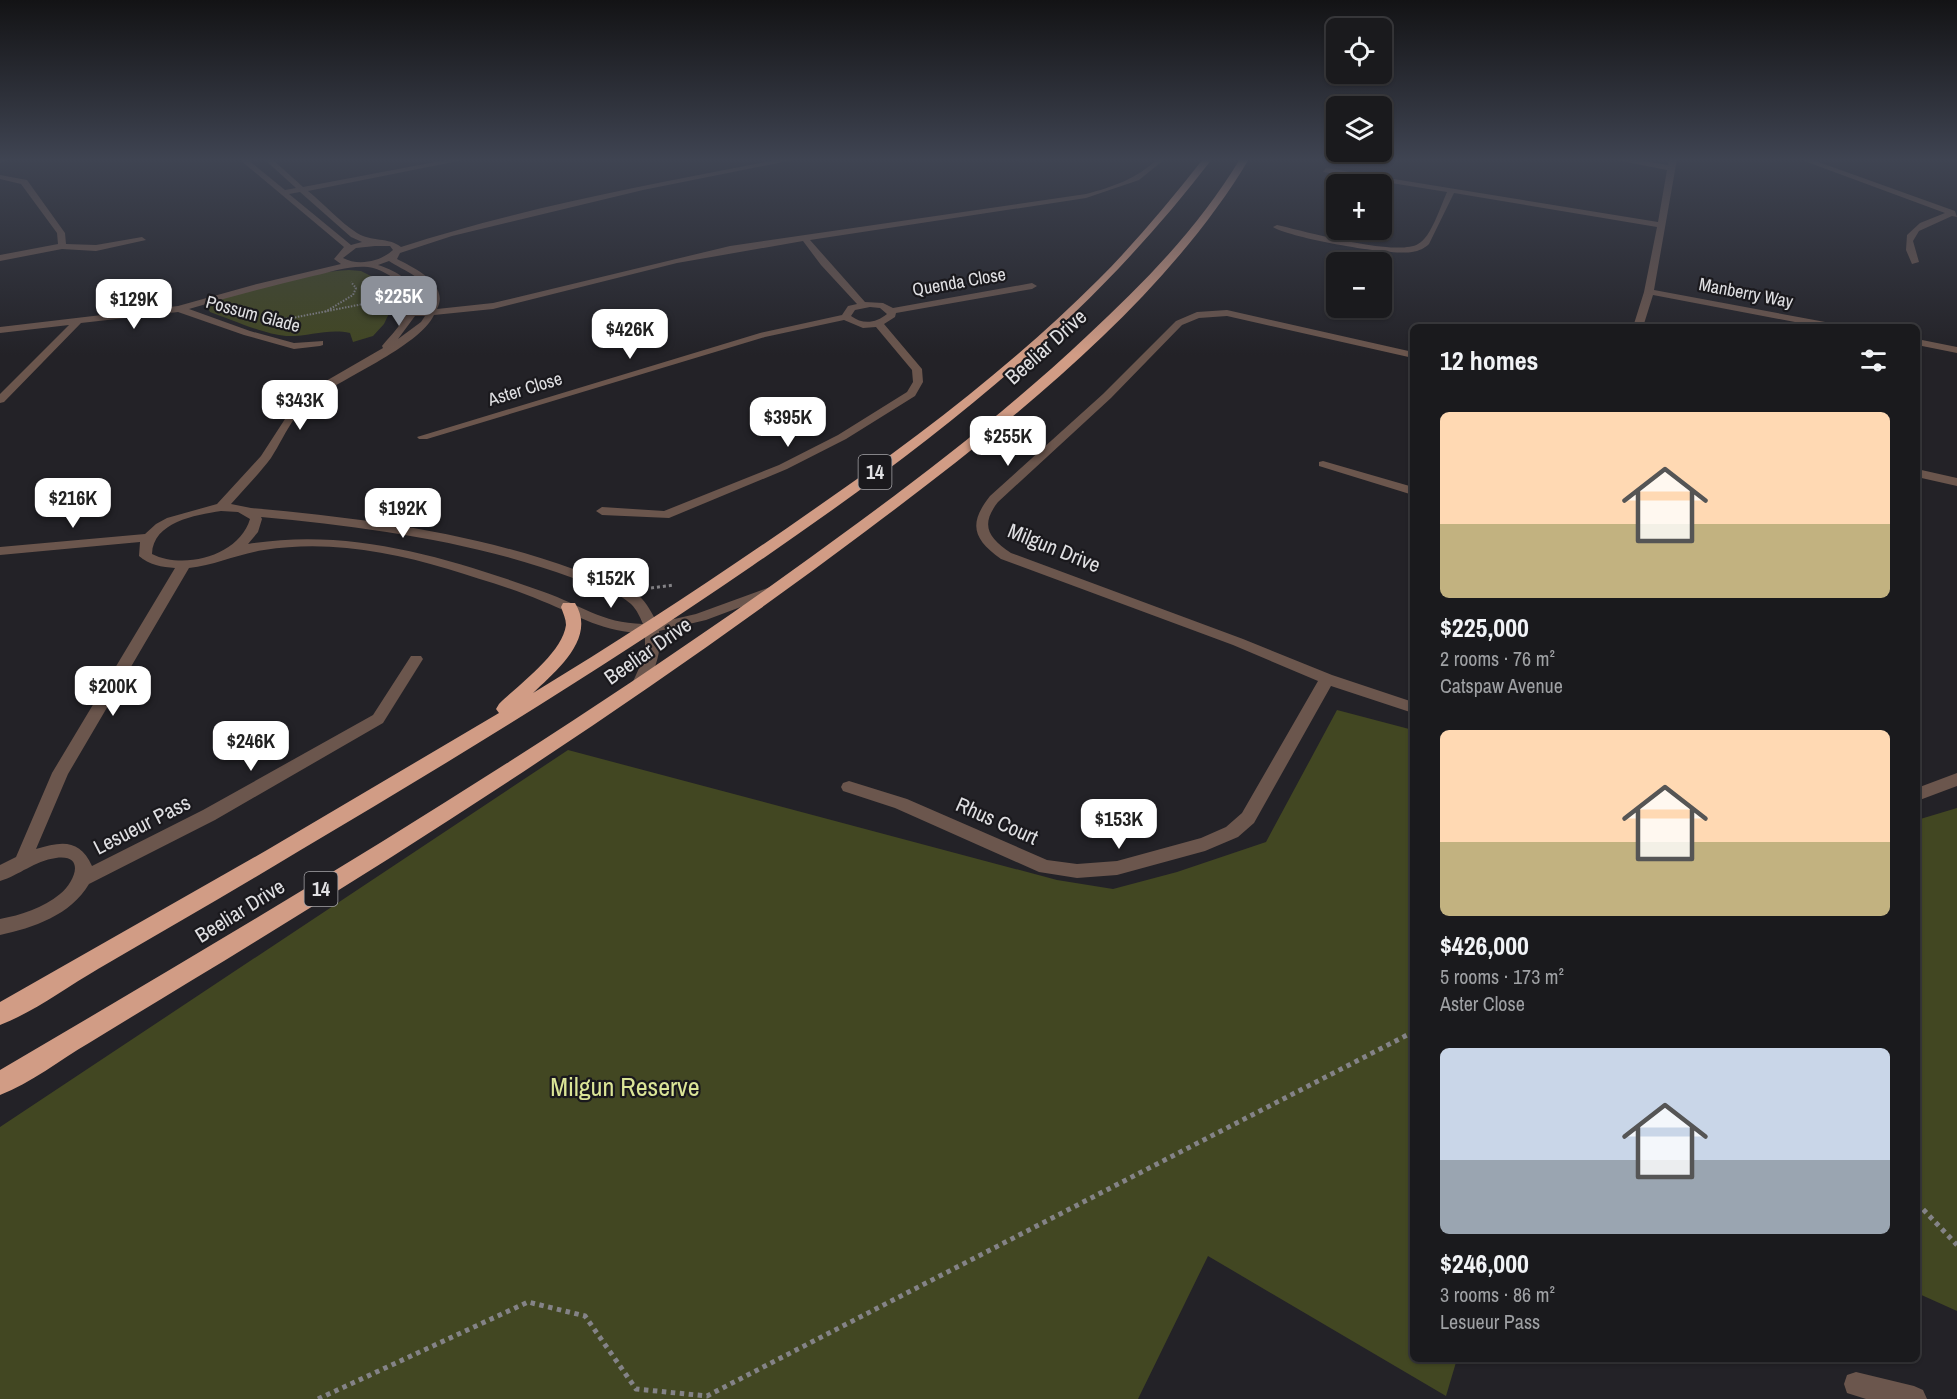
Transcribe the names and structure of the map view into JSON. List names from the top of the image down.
{
  "streets": {
    "highway": ["Beeliar Drive", "14"],
    "street": [
      "Quenda Close",
      "Manberry Way",
      "Possum Glade",
      "Aster Close",
      "Milgun Drive",
      "Rhus Court",
      "Lesueur Pass"
    ]
  },
  "crossings": [
    ["Milgun Drive", "Rhus Court"]
  ],
  "parks": ["Milgun Reserve"],
  "page": {
    "map_buttons": ["+", "−"],
    "price": [
      "$225K",
      "$129K",
      "$426K",
      "$343K",
      "$395K",
      "$255K",
      "$216K",
      "$192K",
      "$152K",
      "$200K",
      "$246K",
      "$153K"
    ],
    "heading": "12 homes",
    "list": [
      {
        "name": "$225,000",
        "note": "2 rooms · 76 m² · Catspaw Avenue"
      },
      {
        "name": "$426,000",
        "note": "5 rooms · 173 m² · Aster Close"
      },
      {
        "name": "$246,000",
        "note": "3 rooms · 86 m² · Lesueur Pass"
      }
    ]
  }
}
